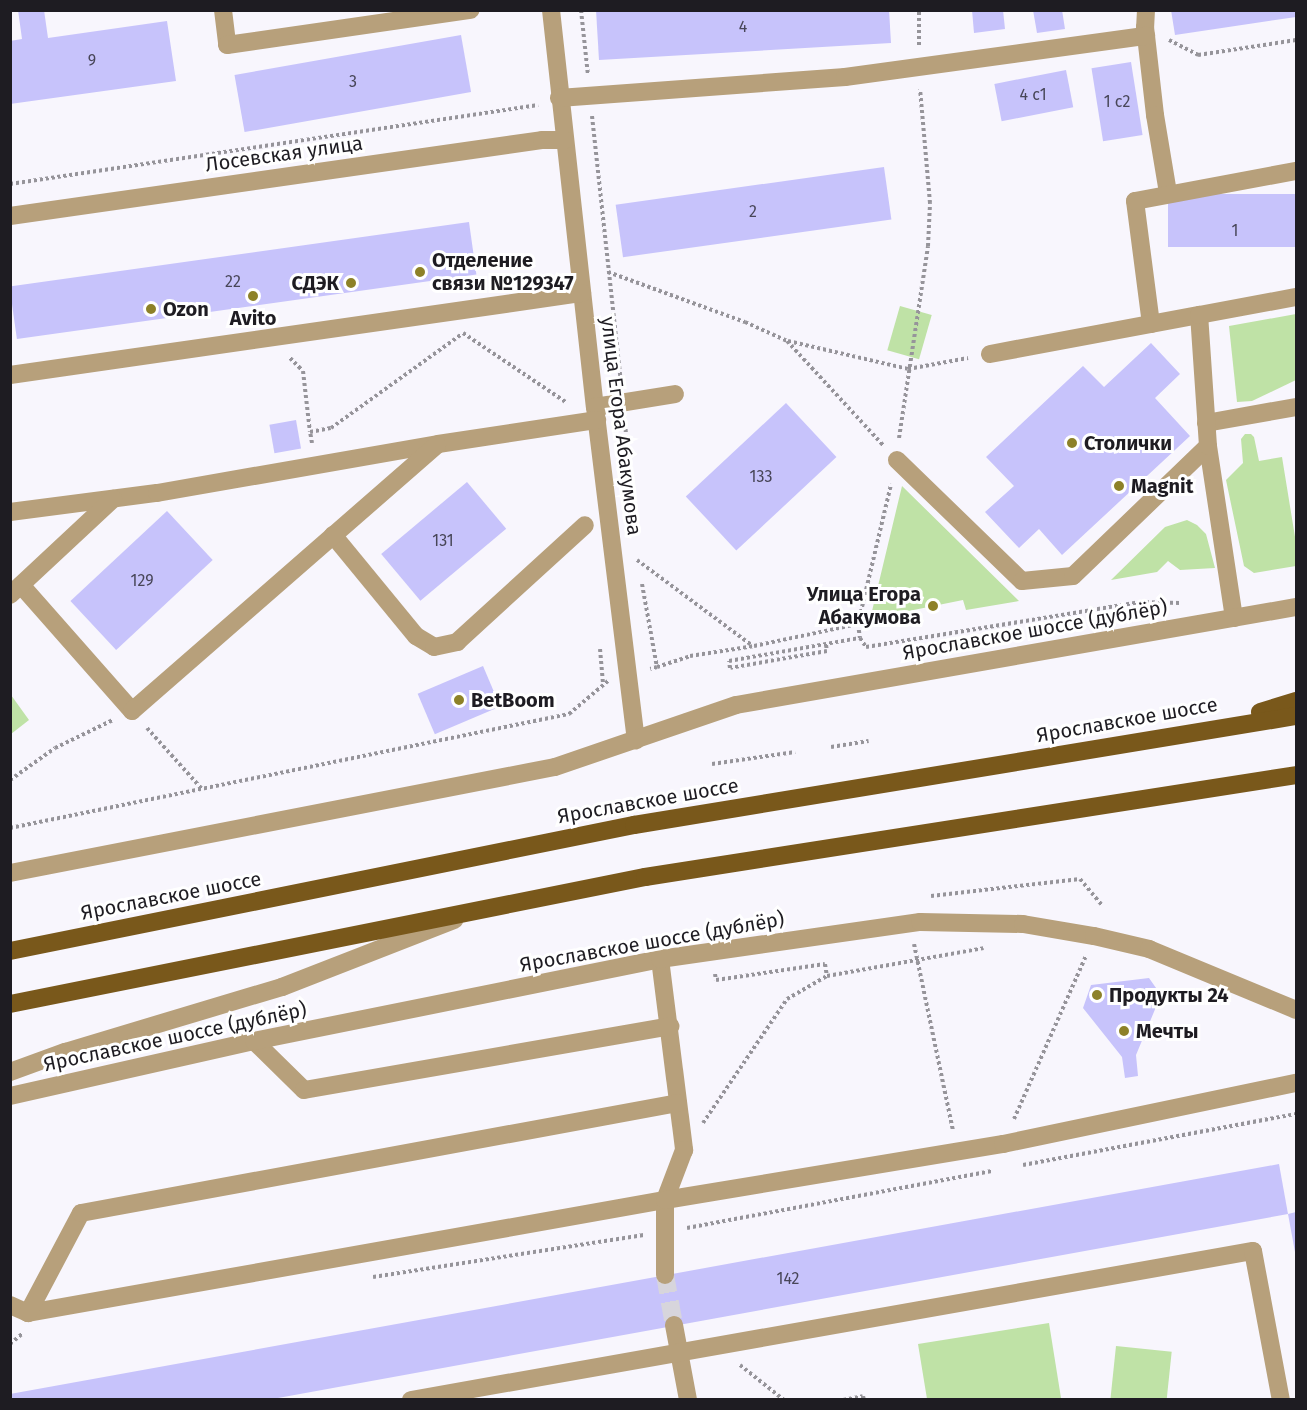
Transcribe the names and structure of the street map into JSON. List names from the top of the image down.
{
  "streets": {
    "main road": ["Ярославское шоссе"],
    "street": ["Лосевская улица", "улица Егора Абакумова", "Ярославское шоссе (дублёр)"]
  },
  "crossings": [
    ["Лосевская улица", "улица Егора Абакумова"],
    ["улица Егора Абакумова", "Ярославское шоссе (дублёр)"]
  ],
  "places": [
    "Отделение связи №129347",
    "СДЭК",
    "Avito",
    "Ozon",
    "Столички",
    "Magnit",
    "Улица Егора Абакумова",
    "BetBoom",
    "Продукты 24",
    "Мечты"
  ],
  "house_numbers": [
    "4",
    "9",
    "3",
    "4 с1",
    "1 с2",
    "2",
    "1",
    "22",
    "133",
    "131",
    "129",
    "142"
  ]
}
